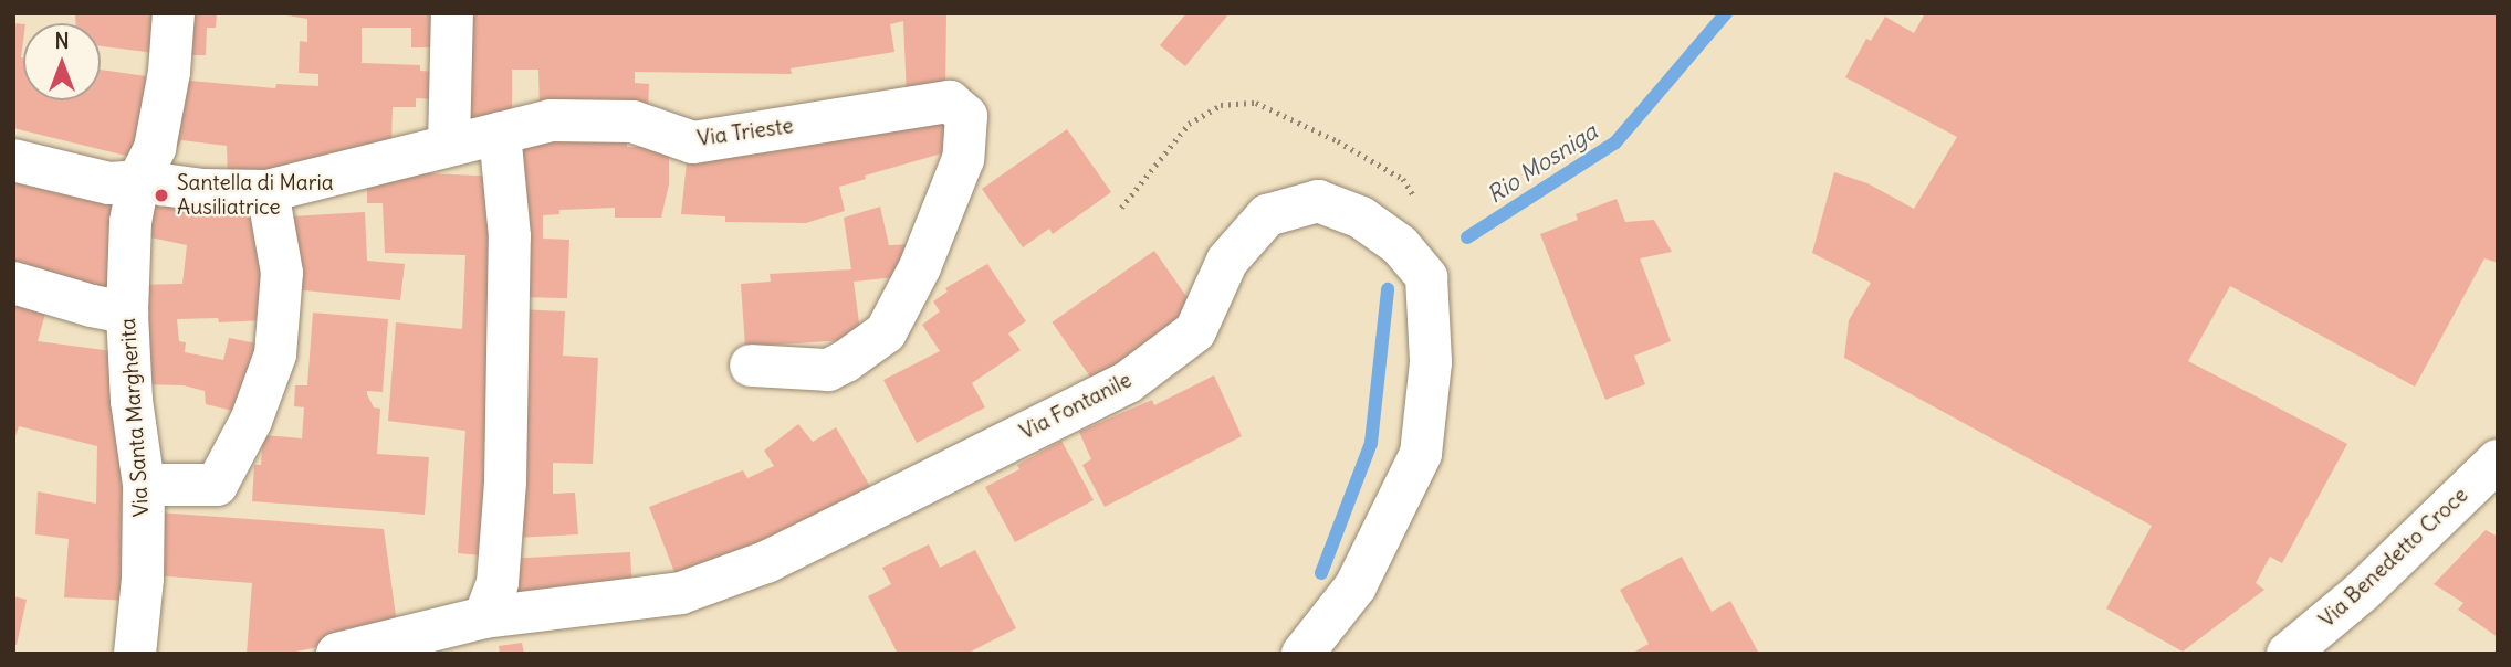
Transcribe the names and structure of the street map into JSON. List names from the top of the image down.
{
  "streets": {
    "street": [
      "Via Trieste",
      "Via Fontanile",
      "Via Santa Margherita",
      "Via Benedetto Croce"
    ]
  },
  "crossings": [
    ["Via Trieste", "Via Santa Margherita"]
  ],
  "water": ["Rio Mosniga"],
  "places": ["Santella di Maria Ausiliatrice"],
  "north": "top"
}
